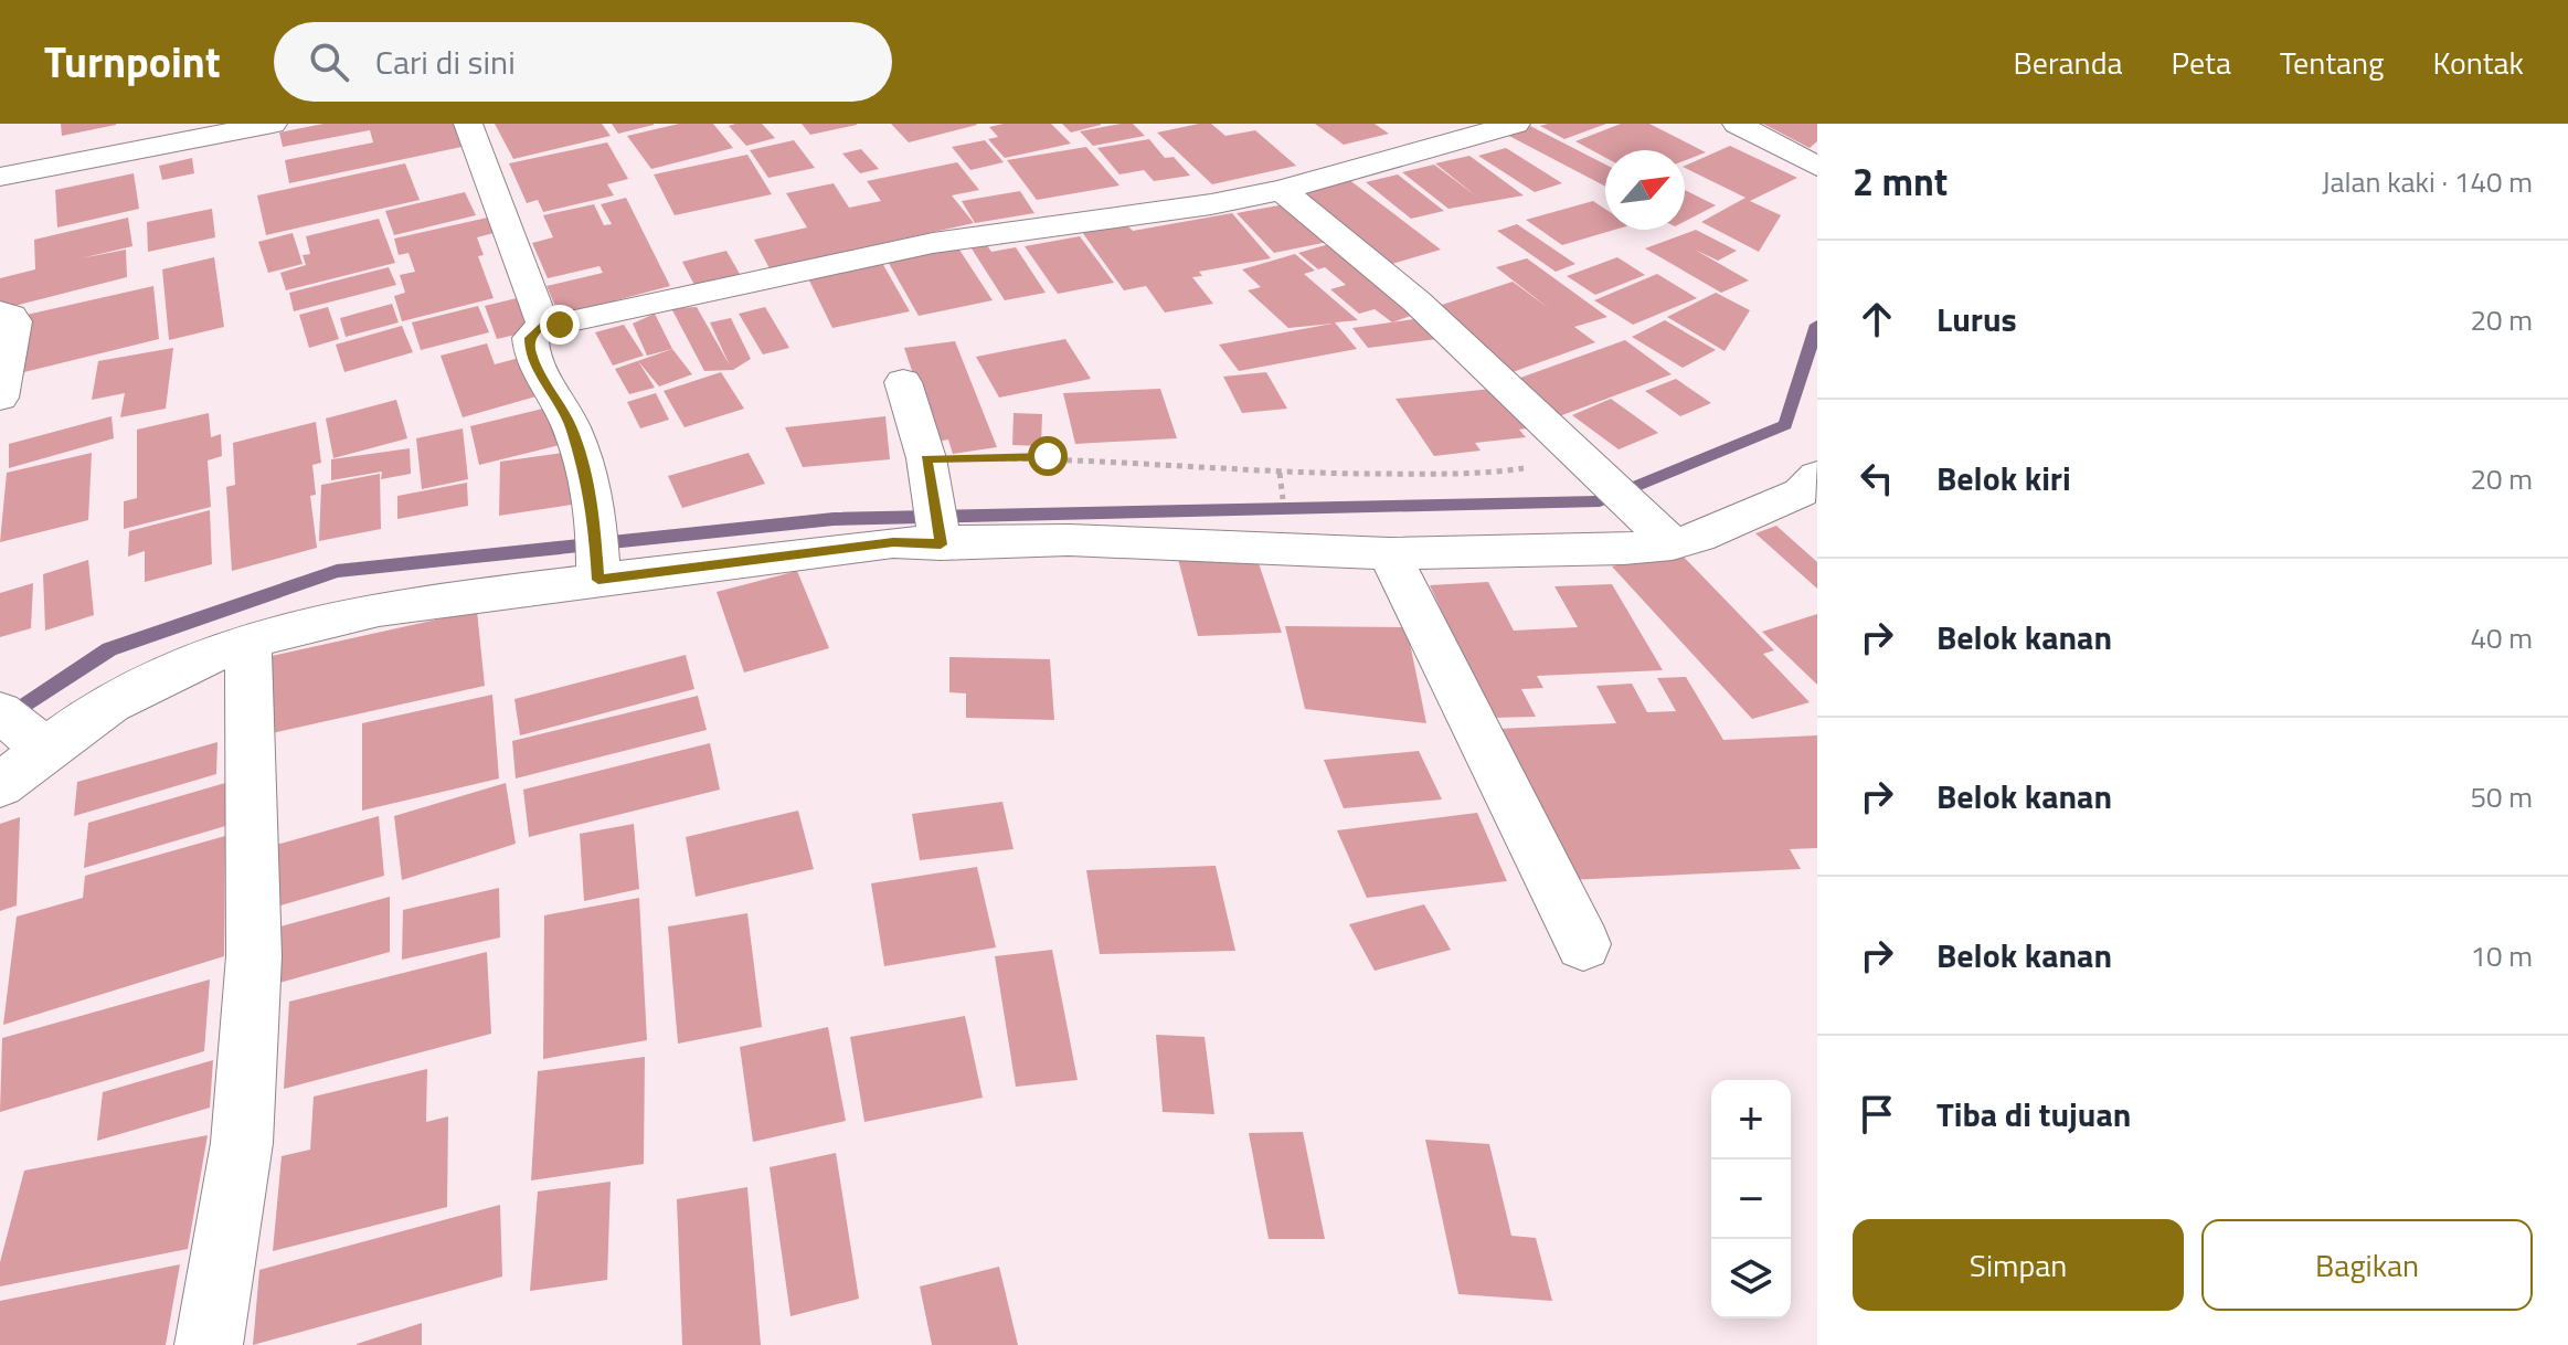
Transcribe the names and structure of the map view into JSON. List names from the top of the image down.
{
  "north": "top right",
  "page": {
    "header": "Turnpoint",
    "search": "Cari di sini",
    "nav": [
      "Beranda",
      "Peta",
      "Tentang",
      "Kontak"
    ],
    "heading": ["2 mnt", "Jalan kaki · 140 m"],
    "list": [
      ["Lurus", "20 m"],
      ["Belok kiri", "20 m"],
      ["Belok kanan", "40 m"],
      ["Belok kanan", "50 m"],
      ["Belok kanan", "10 m"],
      "Tiba di tujuan"
    ],
    "map_buttons": ["+", "−"],
    "buttons": ["Simpan", "Bagikan"]
  }
}
